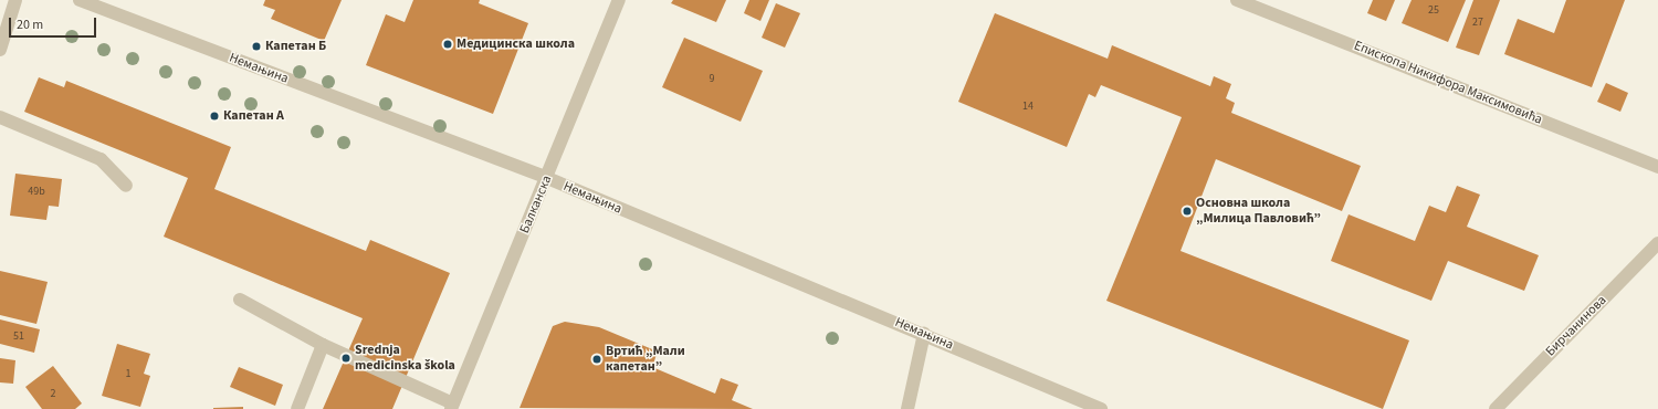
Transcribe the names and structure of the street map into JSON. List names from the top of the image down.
{
  "streets": {
    "street": [
      "Немањина",
      "Епископа Никифора Максимовића",
      "Балканска",
      "Бирчанинова"
    ]
  },
  "crossings": [
    ["Немањина", "Балканска"]
  ],
  "places": [
    "Медицинска школа",
    "Капетан Б",
    "Капетан А",
    "Основна школа „Милица Павловић”",
    "Srednja medicinska škola",
    "Вртић „Мали капетан”"
  ],
  "house_numbers": [
    "25",
    "27",
    "9",
    "14",
    "49b",
    "51",
    "1",
    "2"
  ],
  "scale_bar": "20 m"
}
